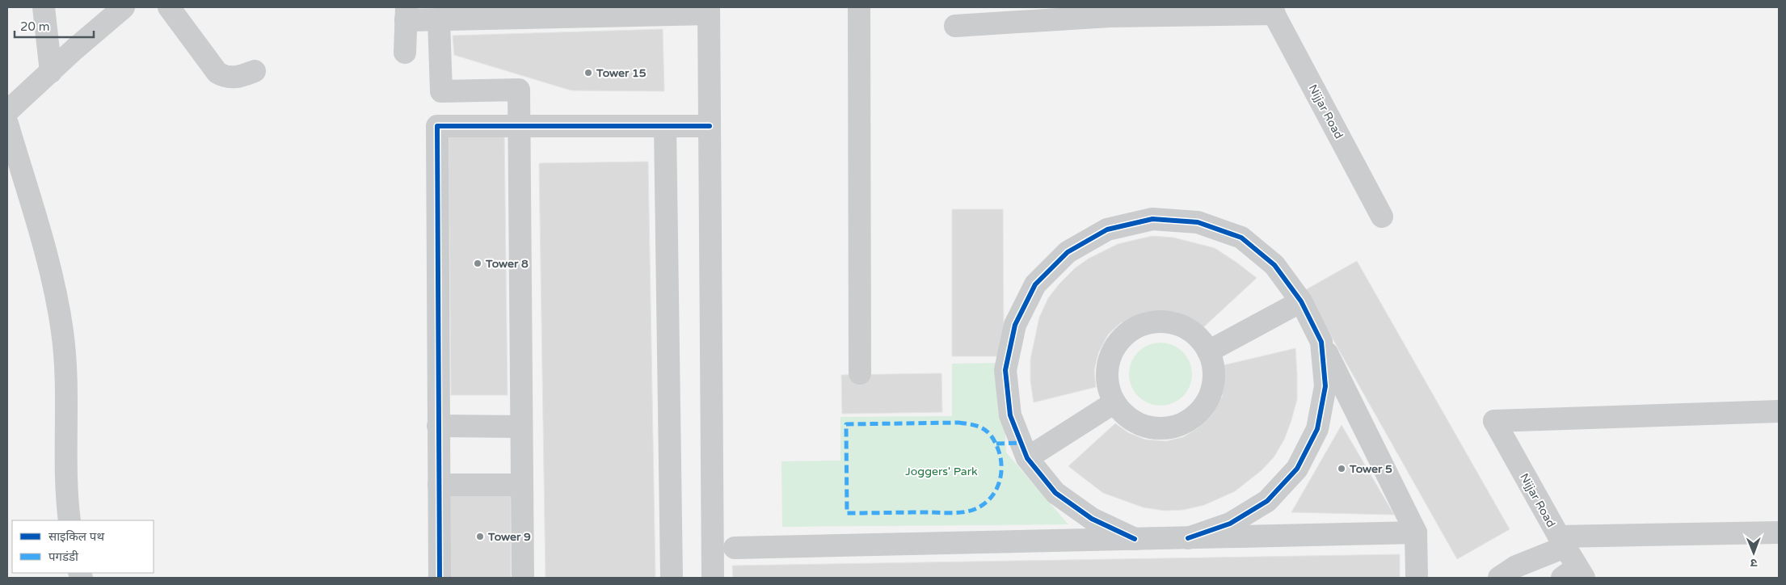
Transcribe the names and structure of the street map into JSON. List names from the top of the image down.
{
  "streets": {
    "street": ["Nijjar Road"]
  },
  "parks": ["Joggers' Park"],
  "places": [
    "Tower 15",
    "Tower 8",
    "Tower 5",
    "Tower 9"
  ],
  "legend": ["साइकिल पथ", "पगडंडी"],
  "scale_bar": "20 m",
  "north": "bottom"
}
